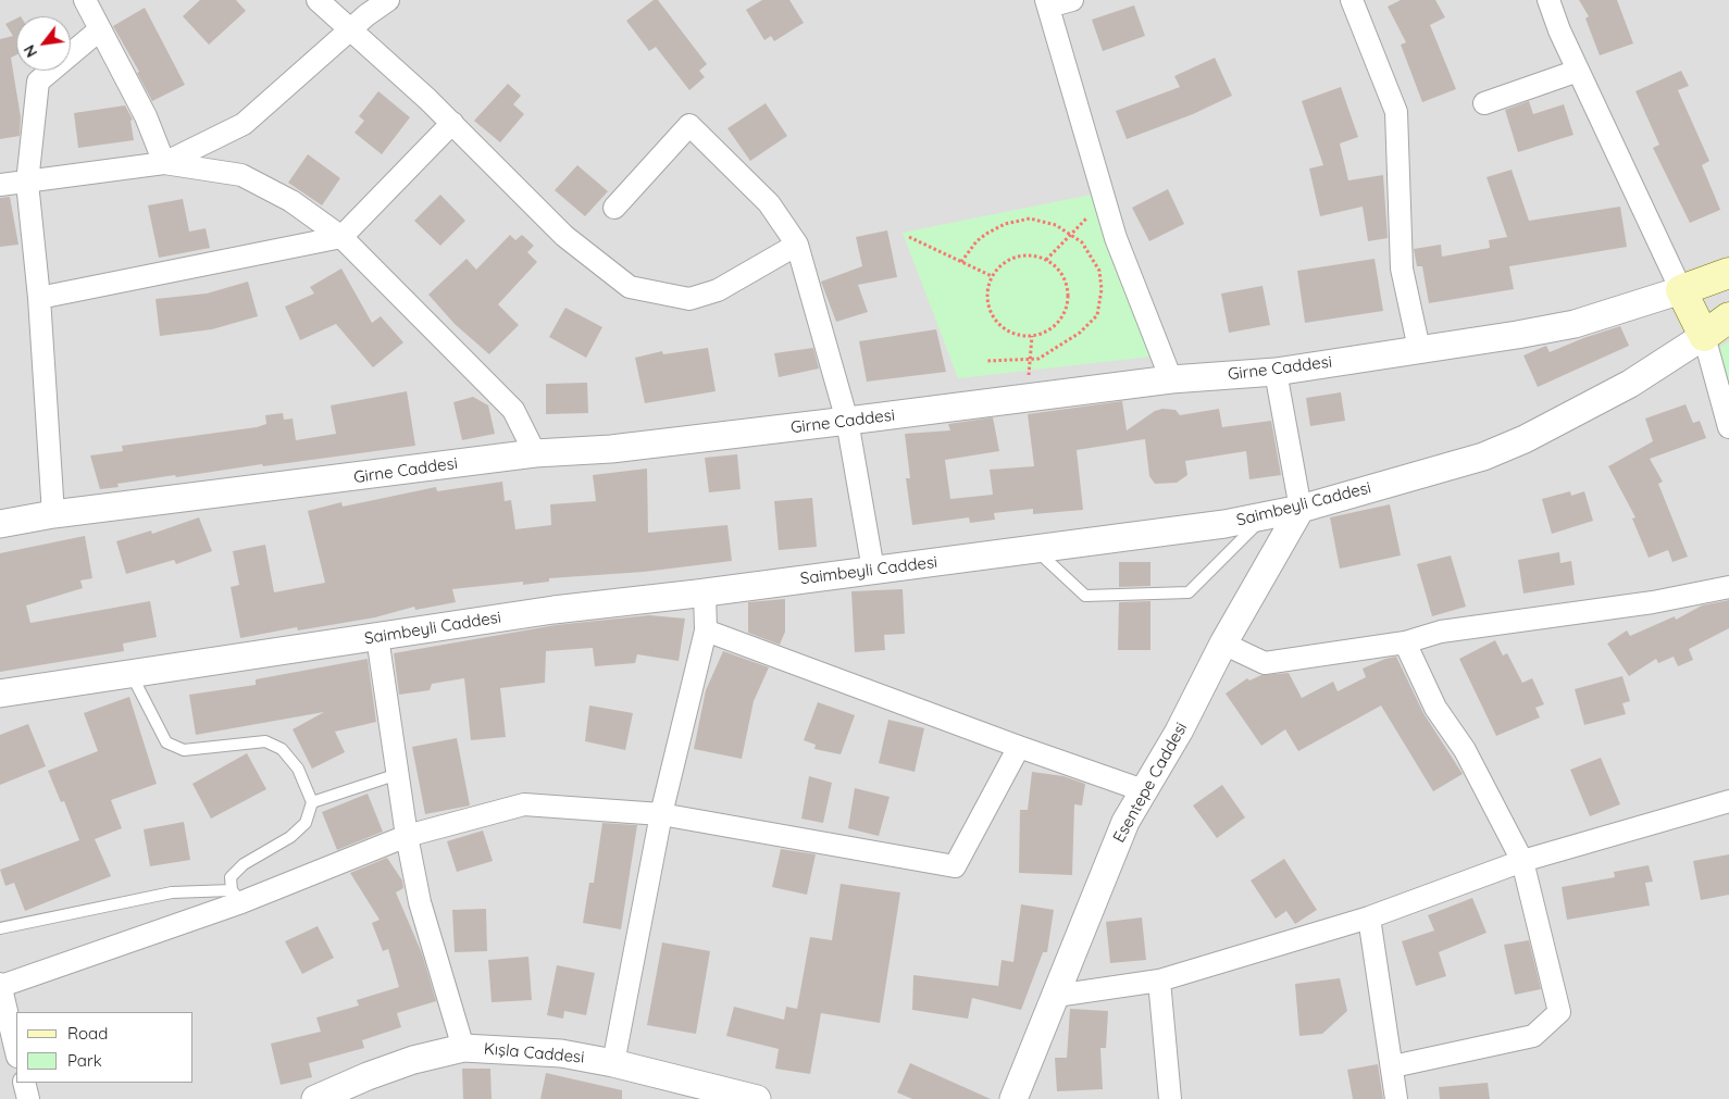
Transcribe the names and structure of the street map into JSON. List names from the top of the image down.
{
  "streets": {
    "street": [
      "Girne Caddesi",
      "Saimbeyli Caddesi",
      "Esentepe Caddesi",
      "Kışla Caddesi"
    ]
  },
  "crossings": [
    ["Saimbeyli Caddesi", "Esentepe Caddesi"]
  ],
  "legend": ["Road", "Park"],
  "north": "bottom left"
}
